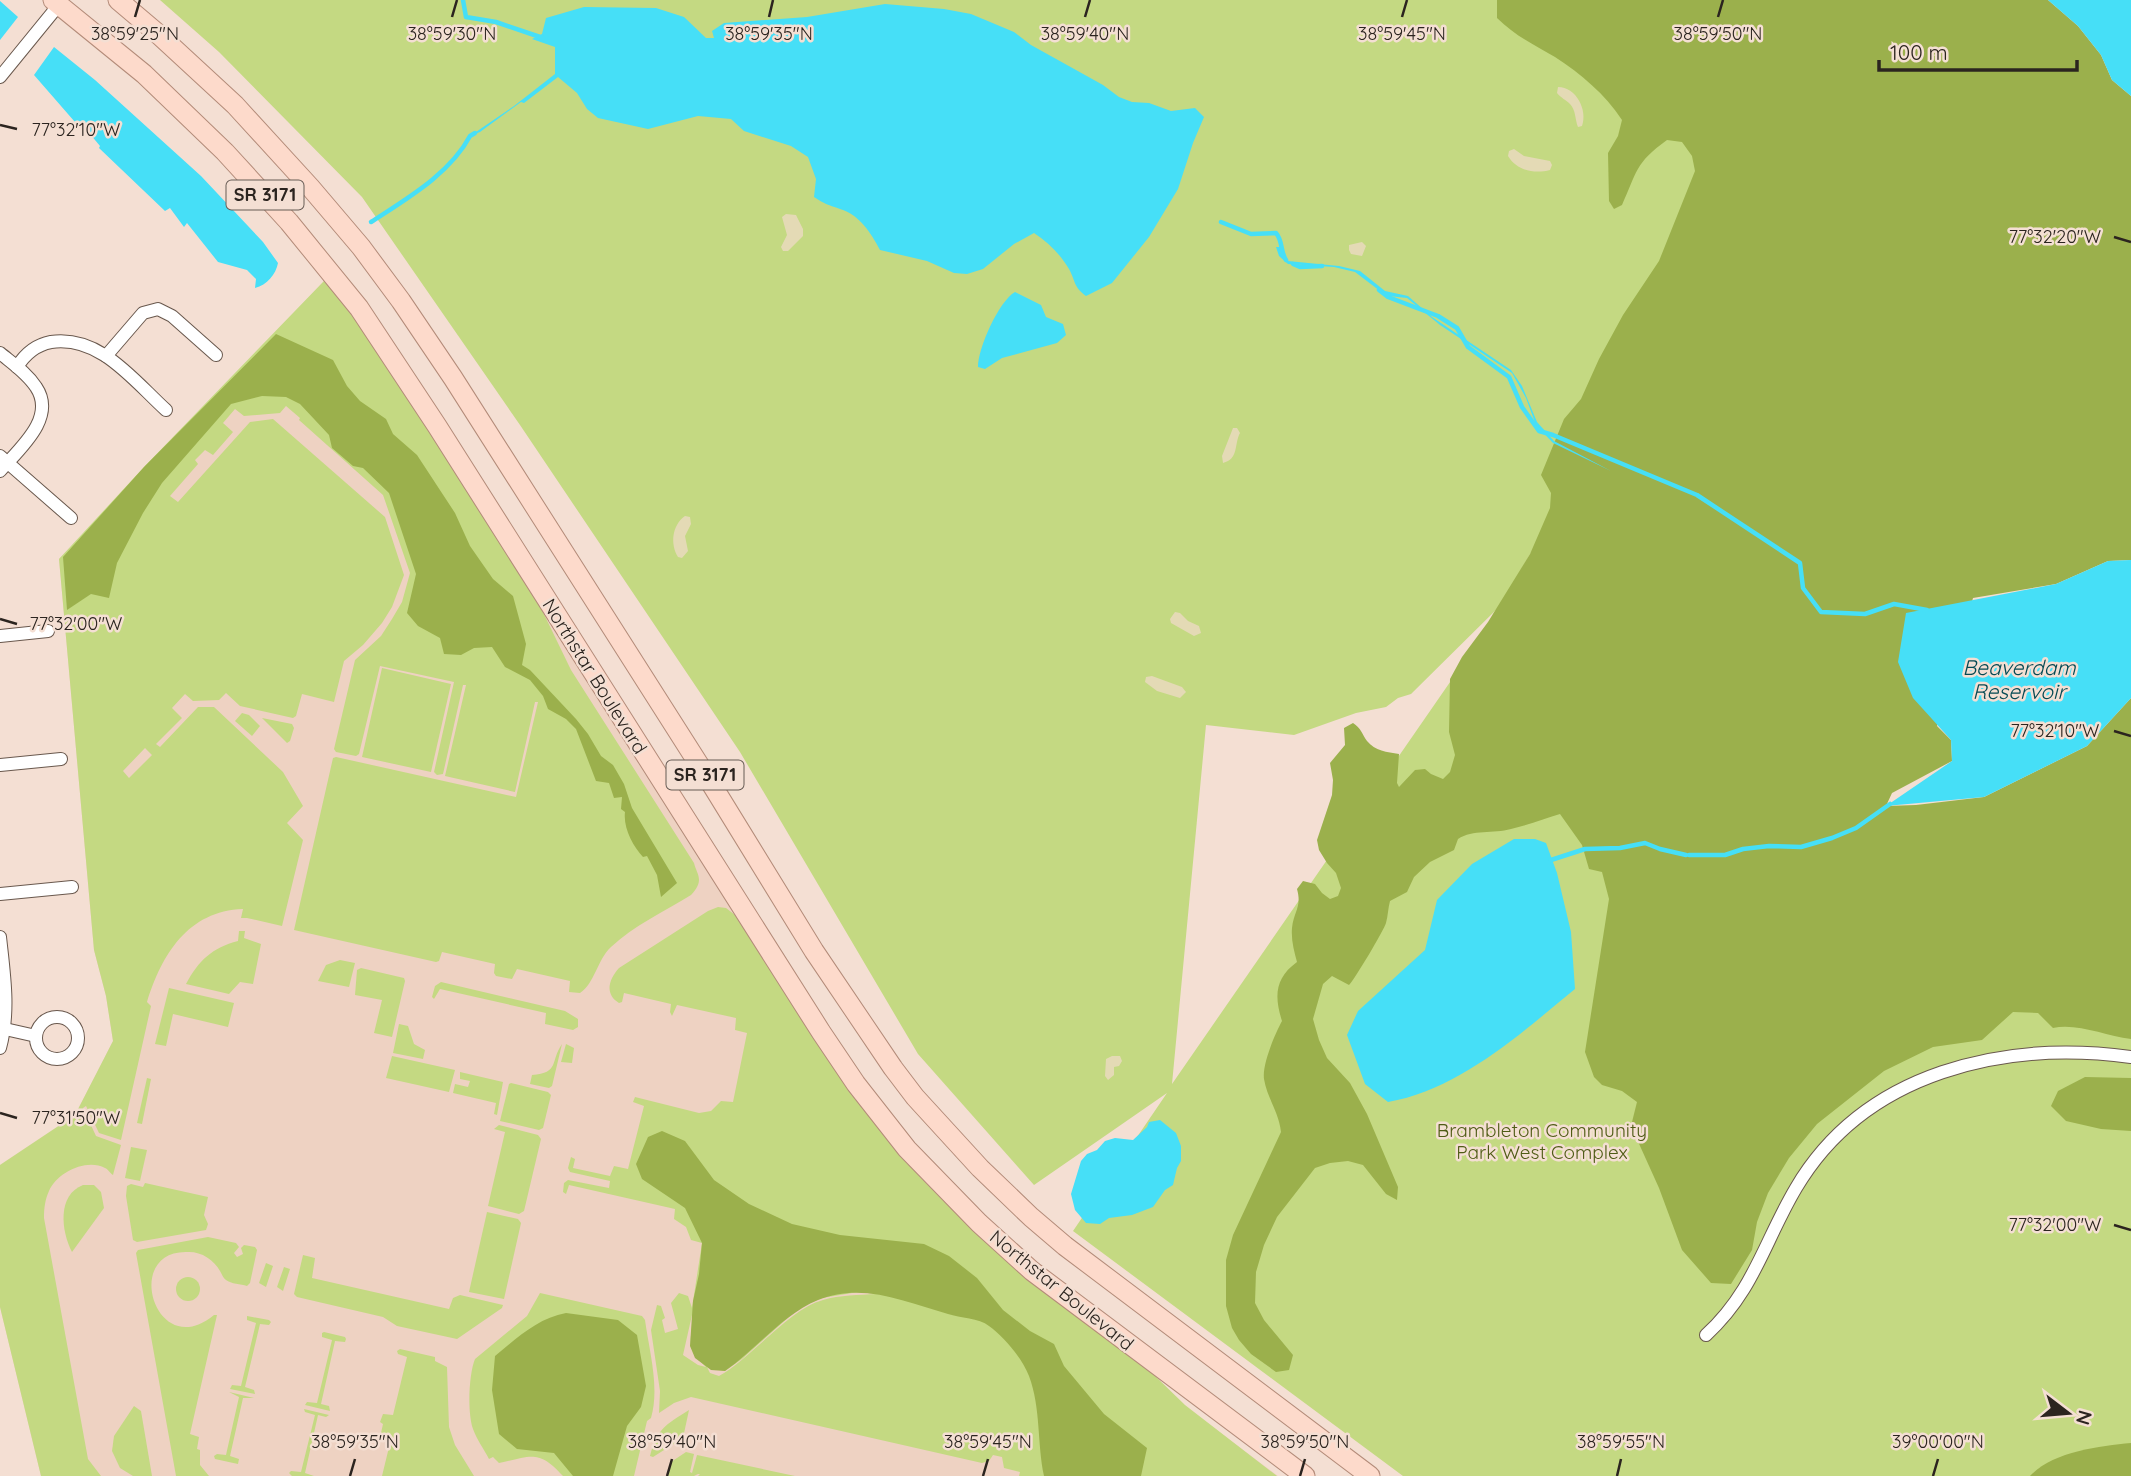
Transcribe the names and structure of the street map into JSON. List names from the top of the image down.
{
  "streets": {
    "main road": ["SR 3171", "Northstar Boulevard"]
  },
  "water": ["Beaverdam Reservoir"],
  "parks": ["Brambleton Community Park West Complex"],
  "scale_bar": "100 m",
  "north": "right",
  "coordinates": [
    "38°59'25\"N",
    "38°59'30\"N",
    "38°59'35\"N",
    "38°59'40\"N",
    "38°59'45\"N",
    "38°59'50\"N",
    "77°32'10\"W",
    "77°32'20\"W",
    "77°32'00\"W",
    "77°31'50\"W",
    "38°59'55\"N",
    "39°00'00\"N"
  ]
}
